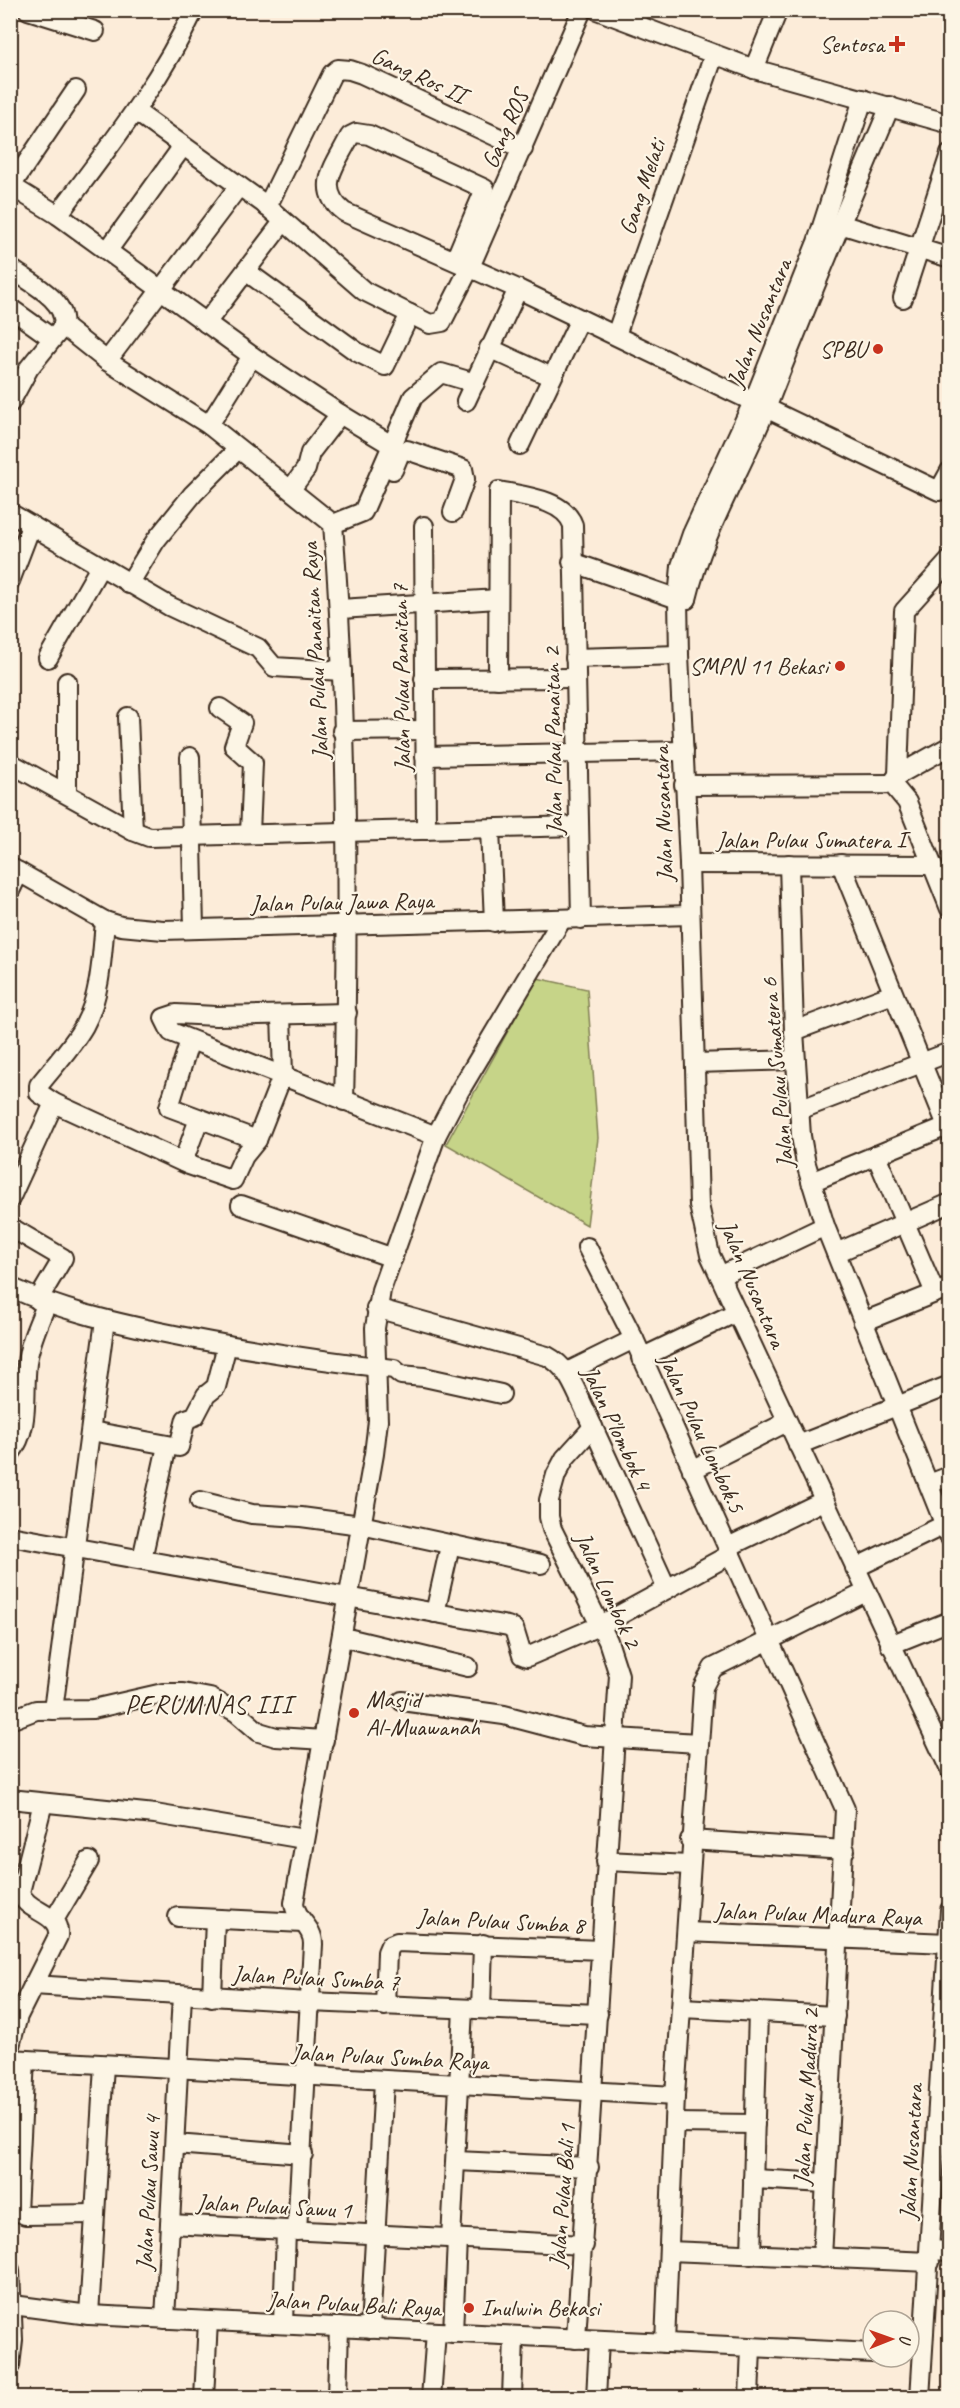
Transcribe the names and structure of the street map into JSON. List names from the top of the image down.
{
  "streets": {
    "street": [
      "Gang Ros II",
      "Gang ROS",
      "Gang Melati",
      "Jalan Nusantara",
      "Jalan Pulau Panaitan Raya",
      "Jalan Pulau Panaitan 7",
      "Jalan Pulau Panaitan 2",
      "Jalan Pulau Sumatera I",
      "Jalan Pulau Jawa Raya",
      "Jalan Pulau Sumatera 6",
      "Jalan P'lombok 4",
      "Jalan Pulau Lombok.5",
      "Jalan Lombok 2",
      "Jalan Pulau Madura Raya",
      "Jalan Pulau Sumba 8",
      "Jalan Pulau Sumba 7",
      "Jalan Pulau Sumba Raya",
      "Jalan Pulau Madura 2",
      "Jalan Pulau Sawu 4",
      "Jalan Pulau Bali 1",
      "Jalan Pulau Sawu 1",
      "Jalan Pulau Bali Raya"
    ]
  },
  "crossings": [
    ["Gang Ros II", "Gang ROS"],
    ["Jalan Nusantara", "Jalan Pulau Sumatera I"],
    ["Jalan Nusantara", "Jalan Pulau Jawa Raya"],
    ["Jalan Nusantara", "Jalan Pulau Madura Raya"],
    ["Jalan Pulau Panaitan Raya", "Jalan Pulau Jawa Raya"],
    ["Jalan Pulau Panaitan 2", "Jalan Pulau Jawa Raya"],
    ["Jalan Pulau Sumatera I", "Jalan Pulau Sumatera 6"],
    ["Jalan P'lombok 4", "Jalan Lombok 2"],
    ["Jalan Pulau Lombok.5", "Jalan Pulau Madura 2"],
    ["Jalan Lombok 2", "Jalan Pulau Sumba 8"],
    ["Jalan Lombok 2", "Jalan Pulau Bali 1"],
    ["Jalan Pulau Madura Raya", "Jalan Pulau Madura 2"],
    ["Jalan Pulau Sumba 8", "Jalan Pulau Sumba 7"],
    ["Jalan Pulau Sumba 8", "Jalan Pulau Bali 1"],
    ["Jalan Pulau Sumba 7", "Jalan Pulau Sawu 4"],
    ["Jalan Pulau Sumba 7", "Jalan Pulau Bali 1"],
    ["Jalan Pulau Sumba Raya", "Jalan Pulau Sawu 4"],
    ["Jalan Pulau Sumba Raya", "Jalan Pulau Bali 1"],
    ["Jalan Pulau Sawu 4", "Jalan Pulau Sawu 1"],
    ["Jalan Pulau Sawu 4", "Jalan Pulau Bali Raya"],
    ["Jalan Pulau Bali 1", "Jalan Pulau Sawu 1"],
    ["Jalan Pulau Bali 1", "Jalan Pulau Bali Raya"]
  ],
  "districts": ["PERUMNAS III"],
  "places": {
    "health": ["Sentosa"],
    "other": [
      "SPBU",
      "SMPN 11 Bekasi",
      "Masjid Al-Muawanah",
      "Inulwin Bekasi"
    ]
  },
  "north": "right"
}
